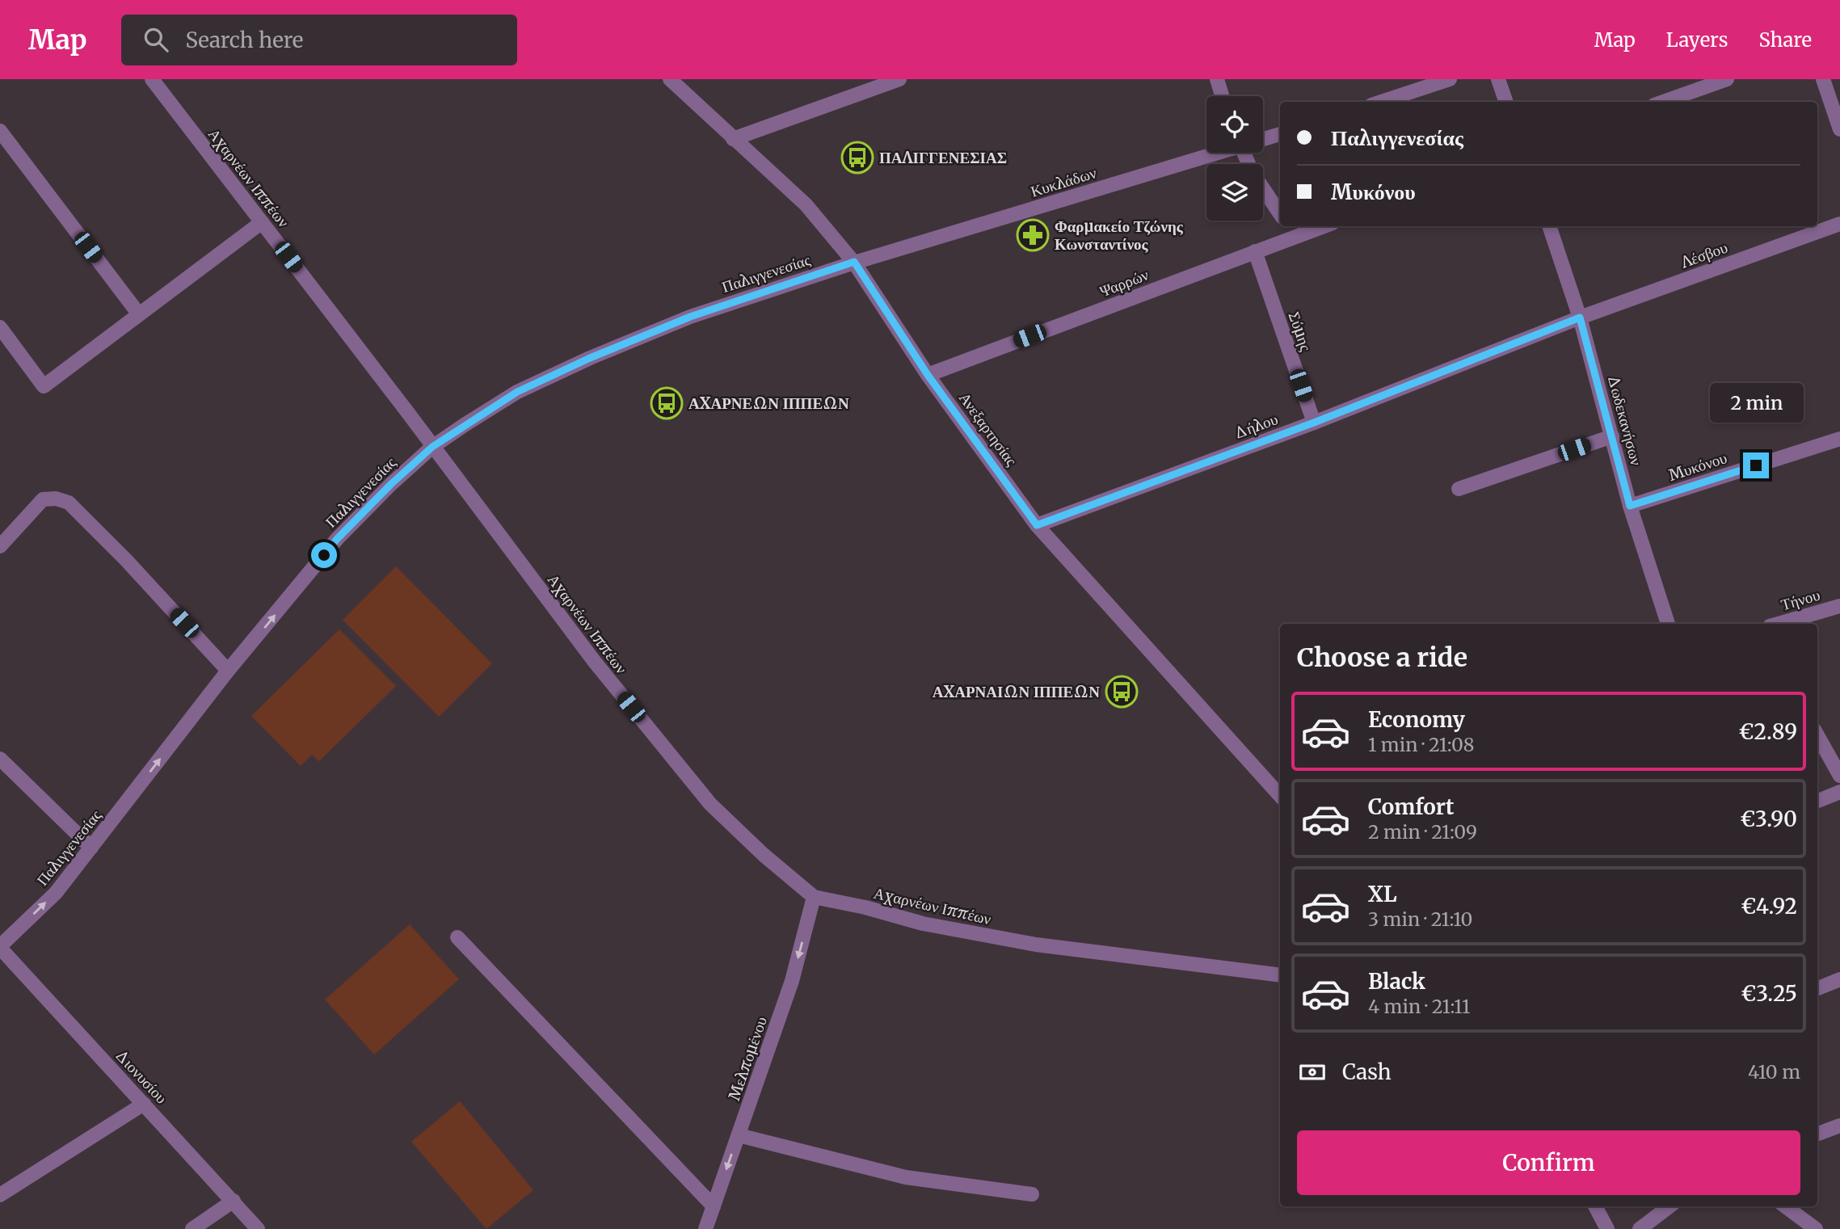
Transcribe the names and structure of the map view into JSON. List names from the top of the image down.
{
  "streets": {
    "street": [
      "Αχαρνέων Ιππέων",
      "Κυκλάδων",
      "Λέσβου",
      "Παλιγγενεσίας",
      "Ψαρρών",
      "Σύμης",
      "Δωδεκανήσων",
      "Δήλου",
      "Ανεξαρτησίας",
      "Μυκόνου",
      "Τήνου",
      "Μελπομένου",
      "Διονυσίου"
    ]
  },
  "crossings": [
    ["Αχαρνέων Ιππέων", "Παλιγγενεσίας"],
    ["Αχαρνέων Ιππέων", "Μελπομένου"],
    ["Κυκλάδων", "Παλιγγενεσίας"],
    ["Κυκλάδων", "Ανεξαρτησίας"],
    ["Λέσβου", "Δωδεκανήσων"],
    ["Λέσβου", "Δήλου"],
    ["Παλιγγενεσίας", "Ανεξαρτησίας"],
    ["Παλιγγενεσίας", "Διονυσίου"],
    ["Ψαρρών", "Σύμης"],
    ["Ψαρρών", "Ανεξαρτησίας"],
    ["Σύμης", "Δήλου"],
    ["Δωδεκανήσων", "Δήλου"],
    ["Δωδεκανήσων", "Μυκόνου"],
    ["Δήλου", "Ανεξαρτησίας"]
  ],
  "one_way": ["Παλιγγενεσίας", "Μελπομένου"],
  "places": {
    "bus stop": ["ΠΑΛΙΓΓΕΝΕΣΙΑΣ", "ΑΧΑΡΝΕΩΝ ΙΠΠΕΩΝ", "ΑΧΑΡΝΑΙΩΝ ΙΠΠΕΩΝ"],
    "pharmacy": ["Φαρμακείο Τζώνης Κωνσταντίνος"]
  },
  "page": {
    "header": "Map",
    "search": "Search here",
    "nav": ["Map", "Layers", "Share"],
    "banner": ["Παλιγγενεσίας", "Μυκόνου"],
    "bubble": "2 min",
    "heading": "Choose a ride",
    "list": [
      {
        "name": "Economy",
        "note": "1 min · 21:08",
        "value": "€2.89"
      },
      {
        "name": "Comfort",
        "note": "2 min · 21:09",
        "value": "€3.90"
      },
      {
        "name": "XL",
        "note": "3 min · 21:10",
        "value": "€4.92"
      },
      {
        "name": "Black",
        "note": "4 min · 21:11",
        "value": "€3.25"
      }
    ],
    "pay": ["Cash", "410 m"],
    "buttons": "Confirm"
  }
}
